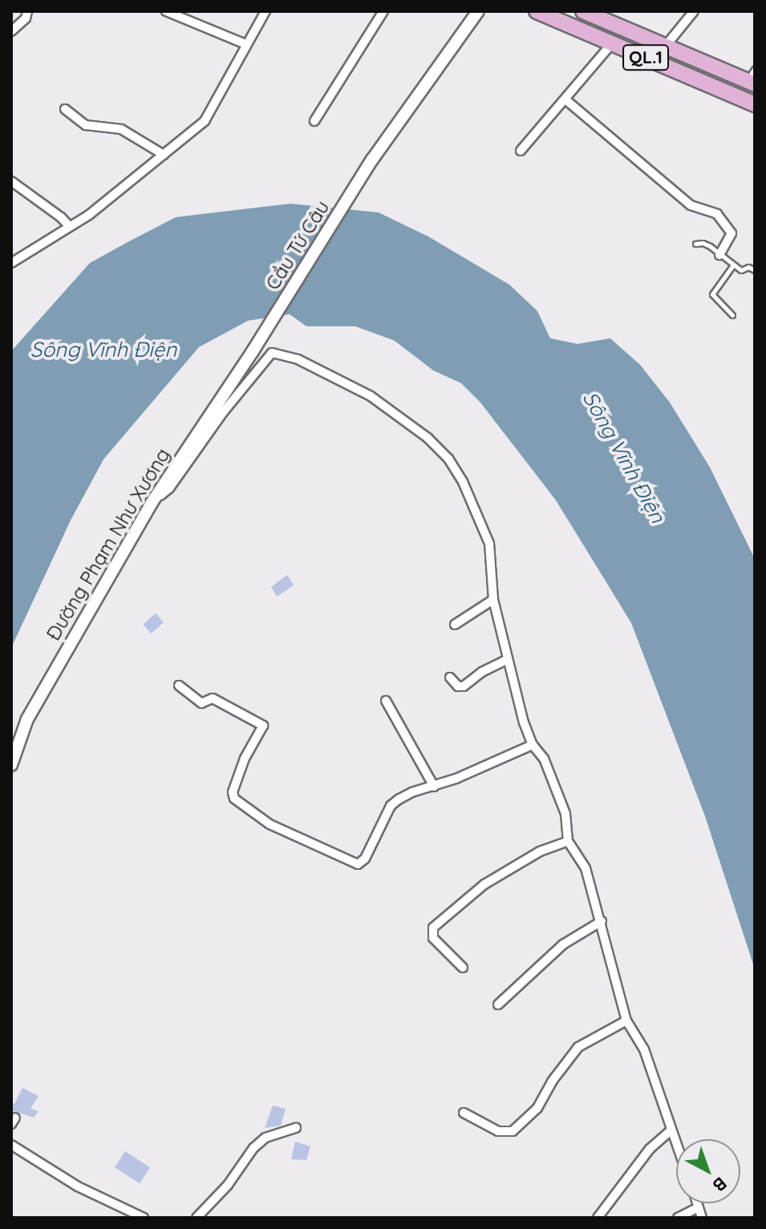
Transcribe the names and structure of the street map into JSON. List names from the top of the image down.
{
  "streets": {
    "highway": ["QL.1"],
    "main road": ["Cầu Tứ Câu", "Đường Phạm Như Xương"]
  },
  "crossings": [
    ["Cầu Tứ Câu", "Đường Phạm Như Xương"]
  ],
  "water": ["Sông Vĩnh Điện"],
  "north": "bottom right"
}
